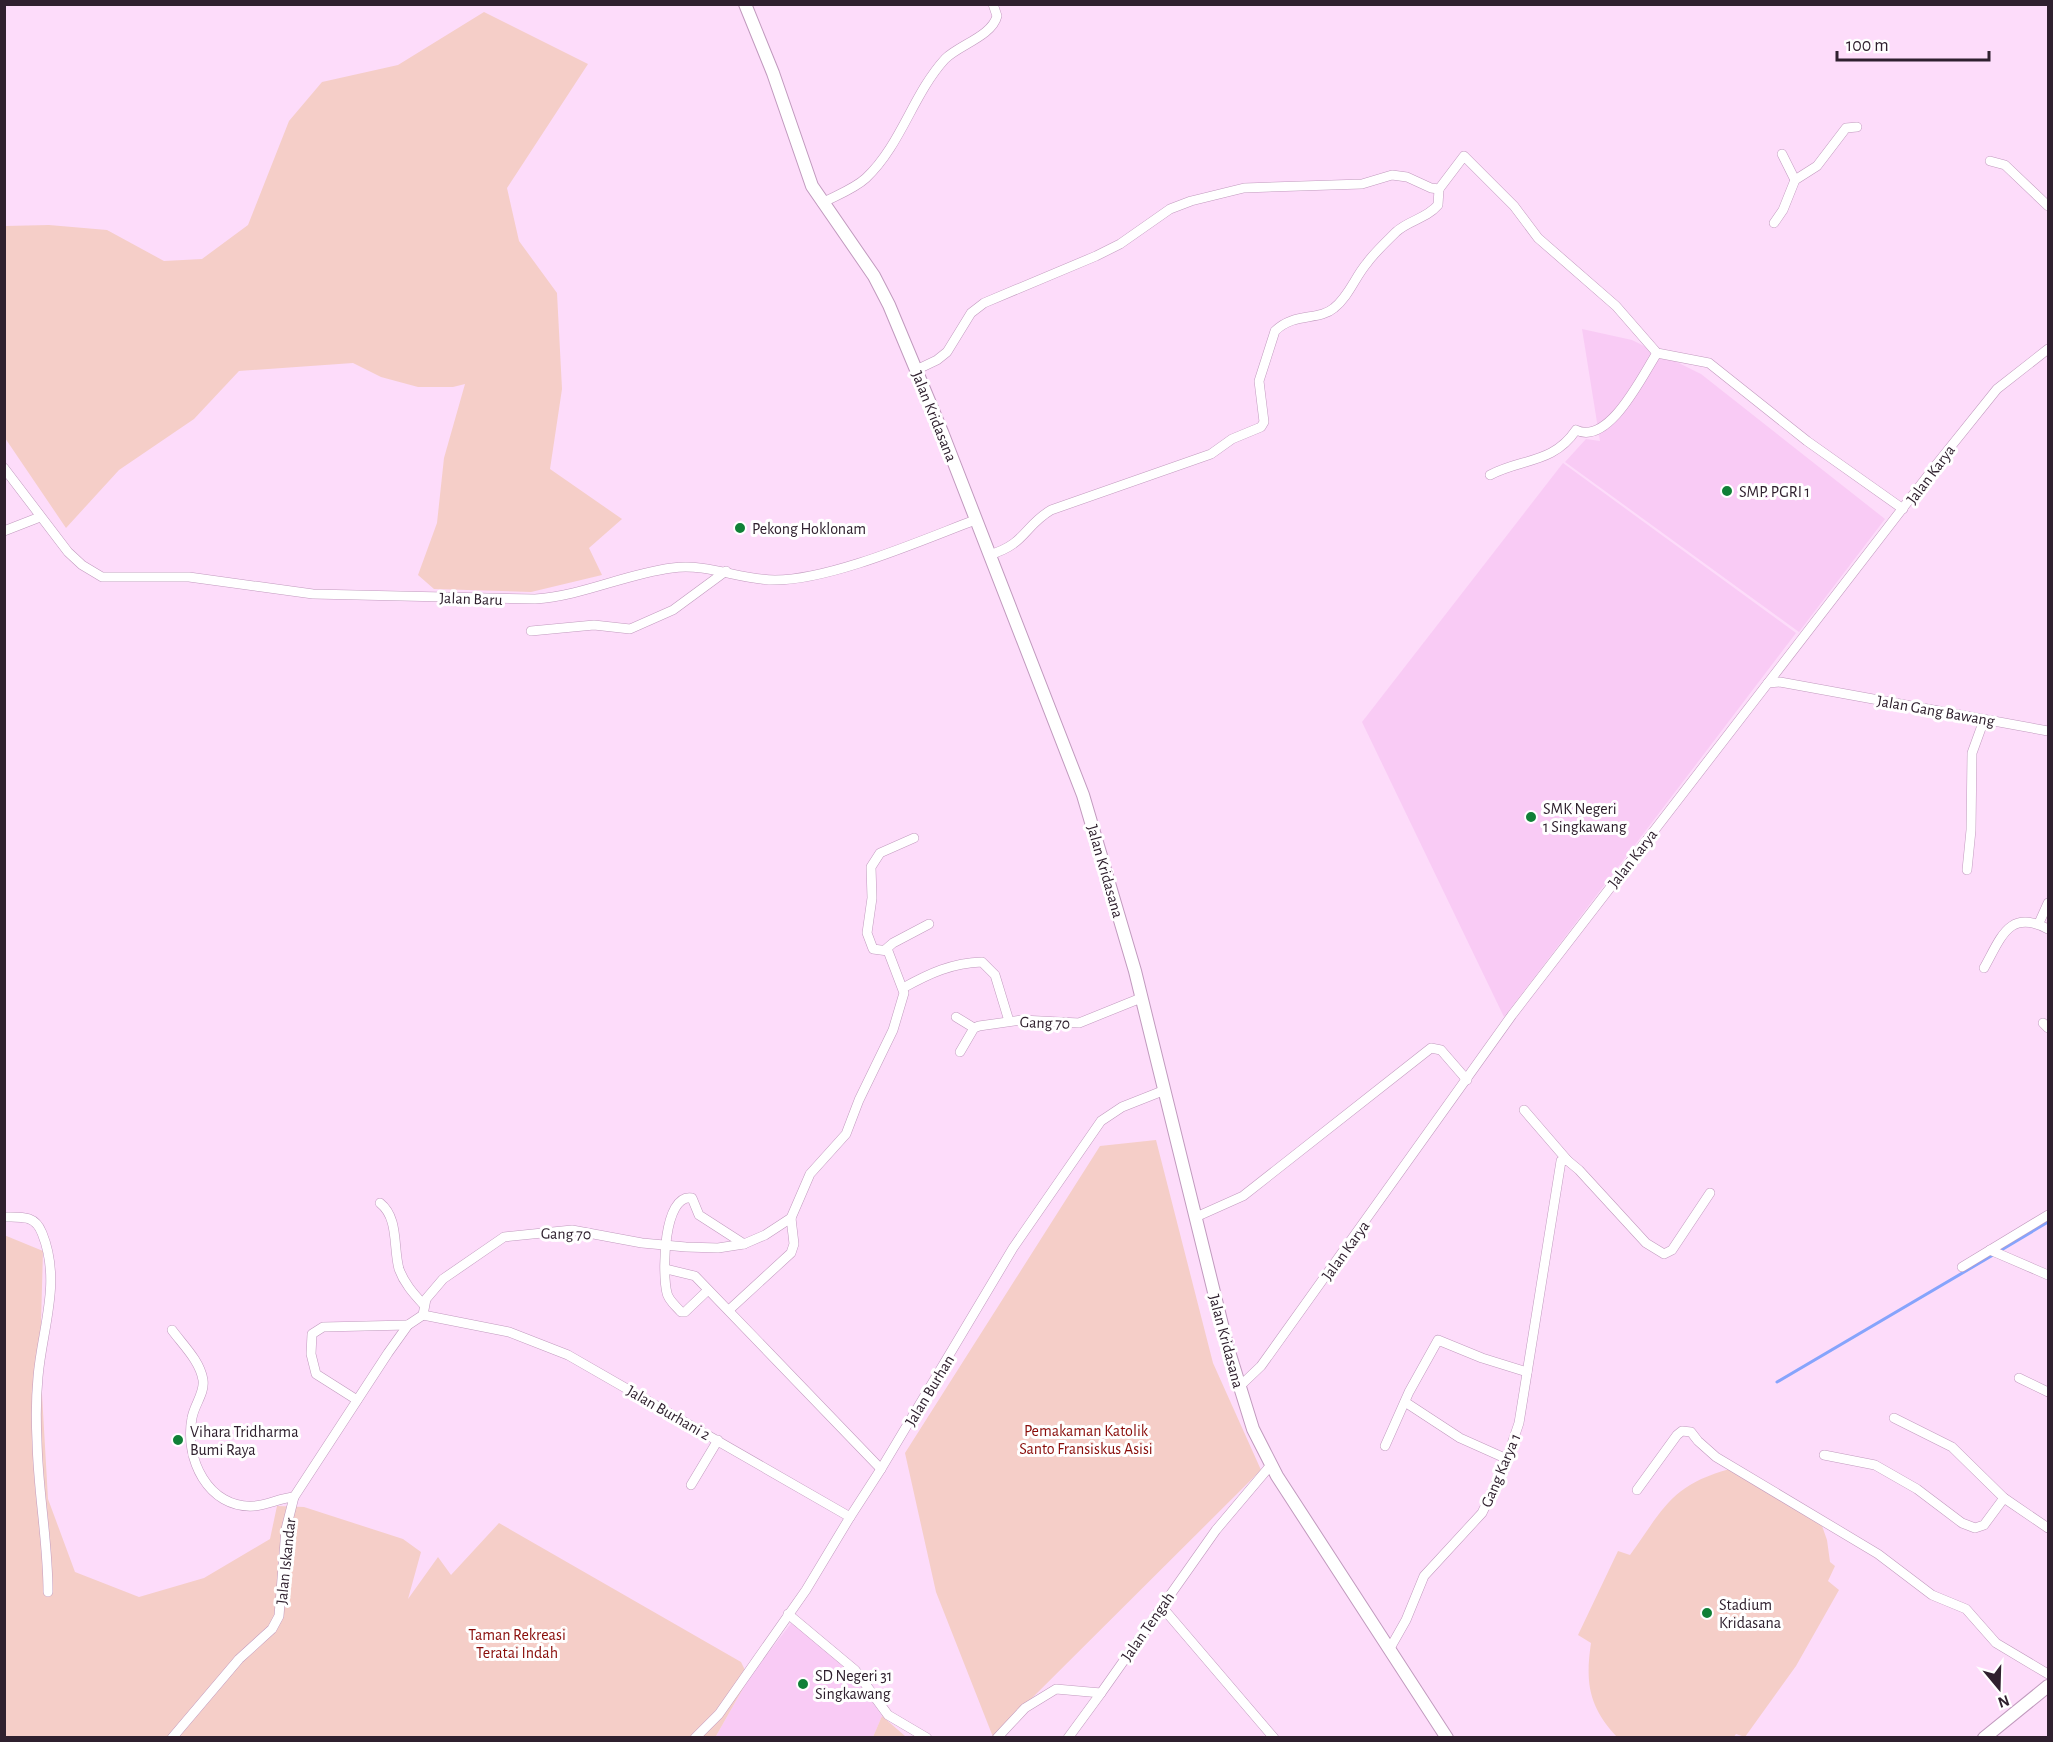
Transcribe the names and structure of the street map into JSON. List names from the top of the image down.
{
  "streets": {
    "street": [
      "Jalan Kridasana",
      "Jalan Karya",
      "Jalan Baru",
      "Jalan Gang Bawang",
      "Gang 70",
      "Jalan Burhan",
      "Jalan Burhani 2",
      "Gang Karya 1",
      "Jalan Iskandar",
      "Jalan Tengah"
    ]
  },
  "crossings": [
    ["Jalan Kridasana", "Jalan Karya"],
    ["Jalan Kridasana", "Jalan Baru"],
    ["Jalan Kridasana", "Gang 70"],
    ["Jalan Kridasana", "Jalan Burhan"],
    ["Jalan Kridasana", "Gang Karya 1"],
    ["Jalan Kridasana", "Jalan Tengah"],
    ["Jalan Karya", "Jalan Gang Bawang"],
    ["Jalan Burhani 2", "Jalan Iskandar"]
  ],
  "parks": ["Pemakaman Katolik Santo Fransiskus Asisi", "Taman Rekreasi Teratai Indah"],
  "places": [
    "SMP. PGRI 1",
    "Pekong Hoklonam",
    "SMK Negeri 1 Singkawang",
    "Vihara Tridharma Bumi Raya",
    "Stadium Kridasana",
    "SD Negeri 31 Singkawang"
  ],
  "scale_bar": "100 m",
  "north": "bottom"
}
